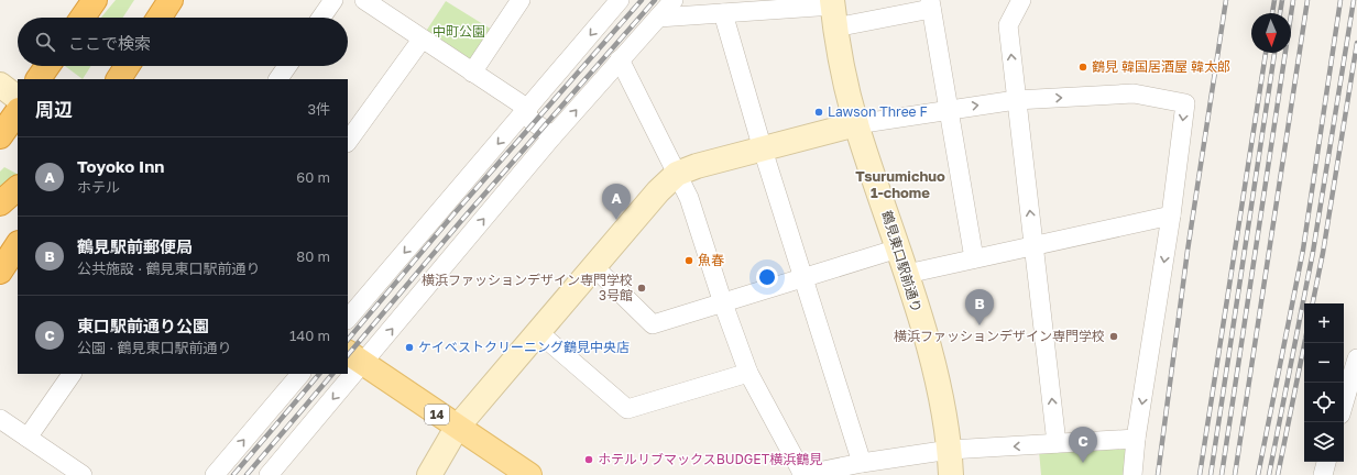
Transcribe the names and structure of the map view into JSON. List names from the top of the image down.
{
  "streets": {
    "main road": ["14"],
    "street": ["鶴見東口駅前通り"]
  },
  "districts": ["Tsurumichuo 1-chome"],
  "parks": ["中町公園"],
  "places": [
    "鶴見 韓国居酒屋 韓太郎",
    "Lawson Three F",
    "魚春",
    "横浜ファッションデザイン専門学校 3号館",
    "横浜ファッションデザイン専門学校",
    "ケイベストクリーニング鶴見中央店",
    "ホテルリブマックスBUDGET横浜鶴見"
  ],
  "north": "bottom",
  "page": {
    "search": "ここで検索",
    "heading": ["周辺", "3件"],
    "list": [
      {
        "mark": "A",
        "name": "Toyoko Inn",
        "note": "ホテル",
        "value": "60 m"
      },
      {
        "mark": "B",
        "name": "鶴見駅前郵便局",
        "note": "公共施設 · 鶴見東口駅前通り",
        "value": "80 m"
      },
      {
        "mark": "C",
        "name": "東口駅前通り公園",
        "note": "公園 · 鶴見東口駅前通り",
        "value": "140 m"
      }
    ],
    "pins": ["A", "B", "C"],
    "map_buttons": ["+", "−"]
  }
}
